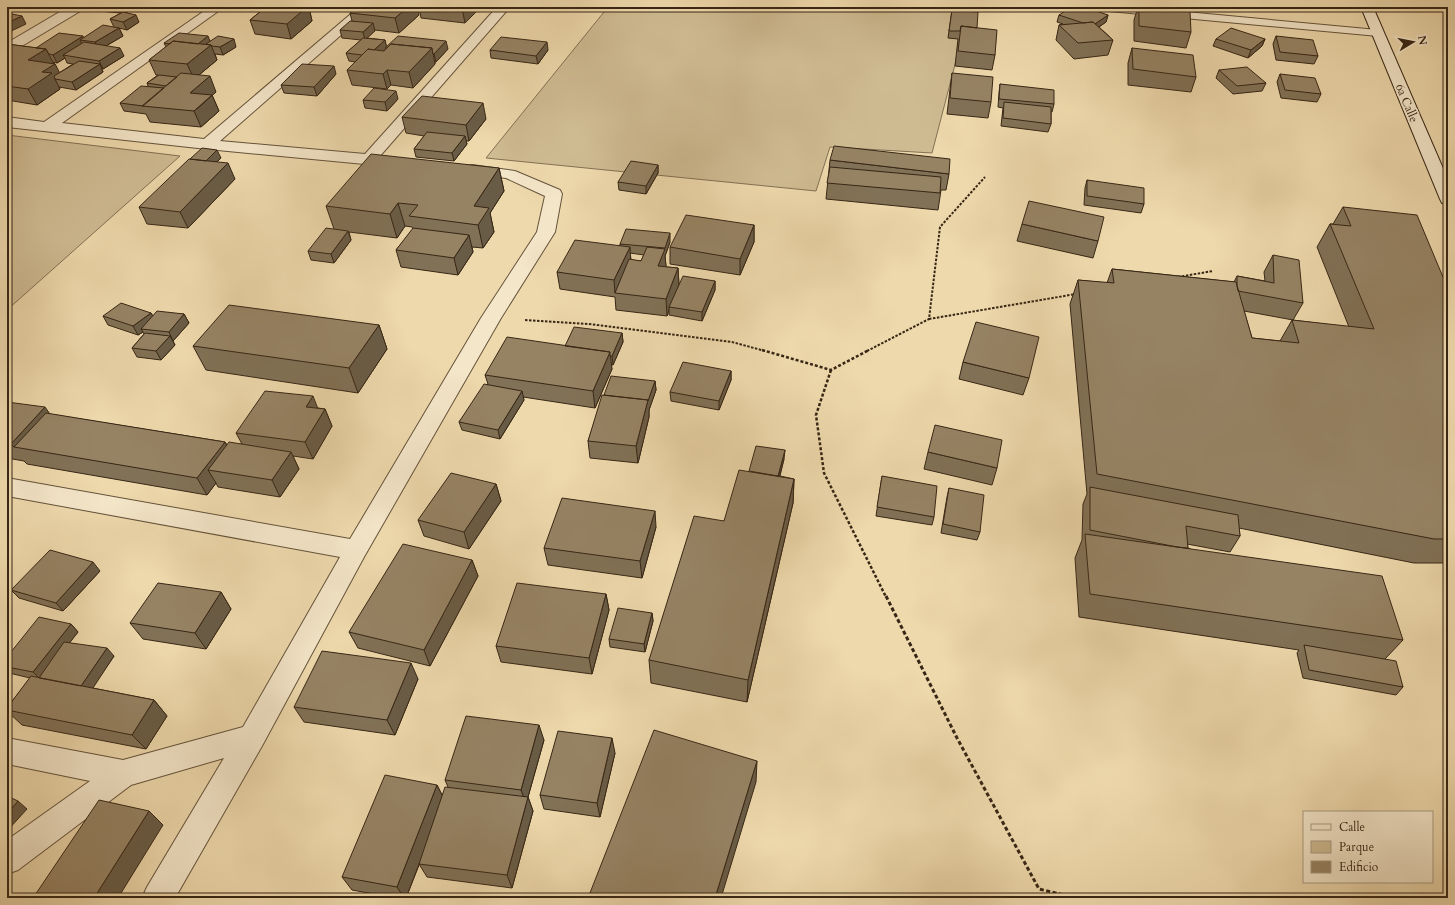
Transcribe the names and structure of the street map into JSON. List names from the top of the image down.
{
  "streets": {
    "street": ["6a Calle"]
  },
  "legend": ["Calle", "Parque", "Edificio"],
  "north": "right"
}
